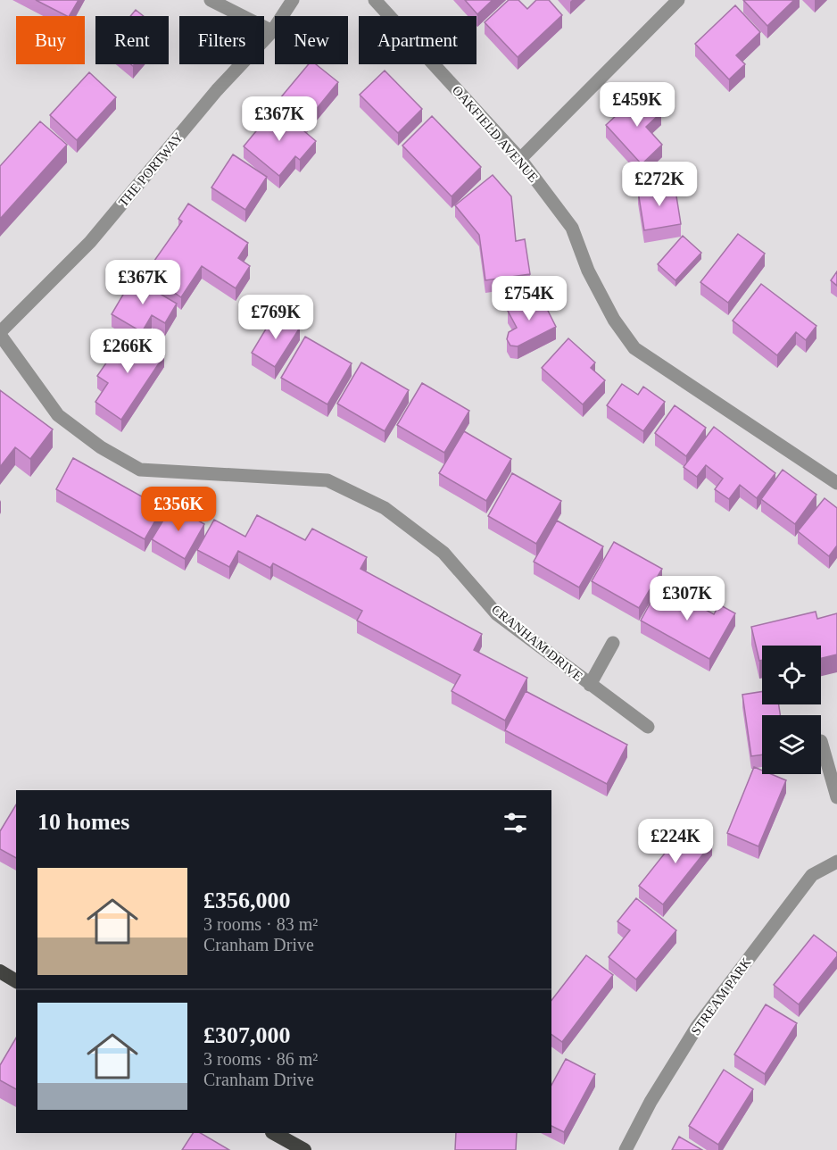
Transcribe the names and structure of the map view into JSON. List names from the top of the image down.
{
  "streets": {
    "street": [
      "OAKFIELD AVENUE",
      "THE PORTWAY",
      "CRANHAM DRIVE",
      "STREAM PARK"
    ]
  },
  "crossings": [
    ["THE PORTWAY", "CRANHAM DRIVE"]
  ],
  "page": {
    "chip": [
      "Buy",
      "Rent",
      "Filters",
      "New",
      "Apartment"
    ],
    "price": [
      "£459K",
      "£367K",
      "£272K",
      "£367K",
      "£754K",
      "£769K",
      "£266K",
      "£356K",
      "£307K",
      "£224K"
    ],
    "heading": "10 homes",
    "list": [
      {
        "name": "£356,000",
        "note": "3 rooms · 83 m² · Cranham Drive"
      },
      {
        "name": "£307,000",
        "note": "3 rooms · 86 m² · Cranham Drive"
      }
    ]
  }
}
